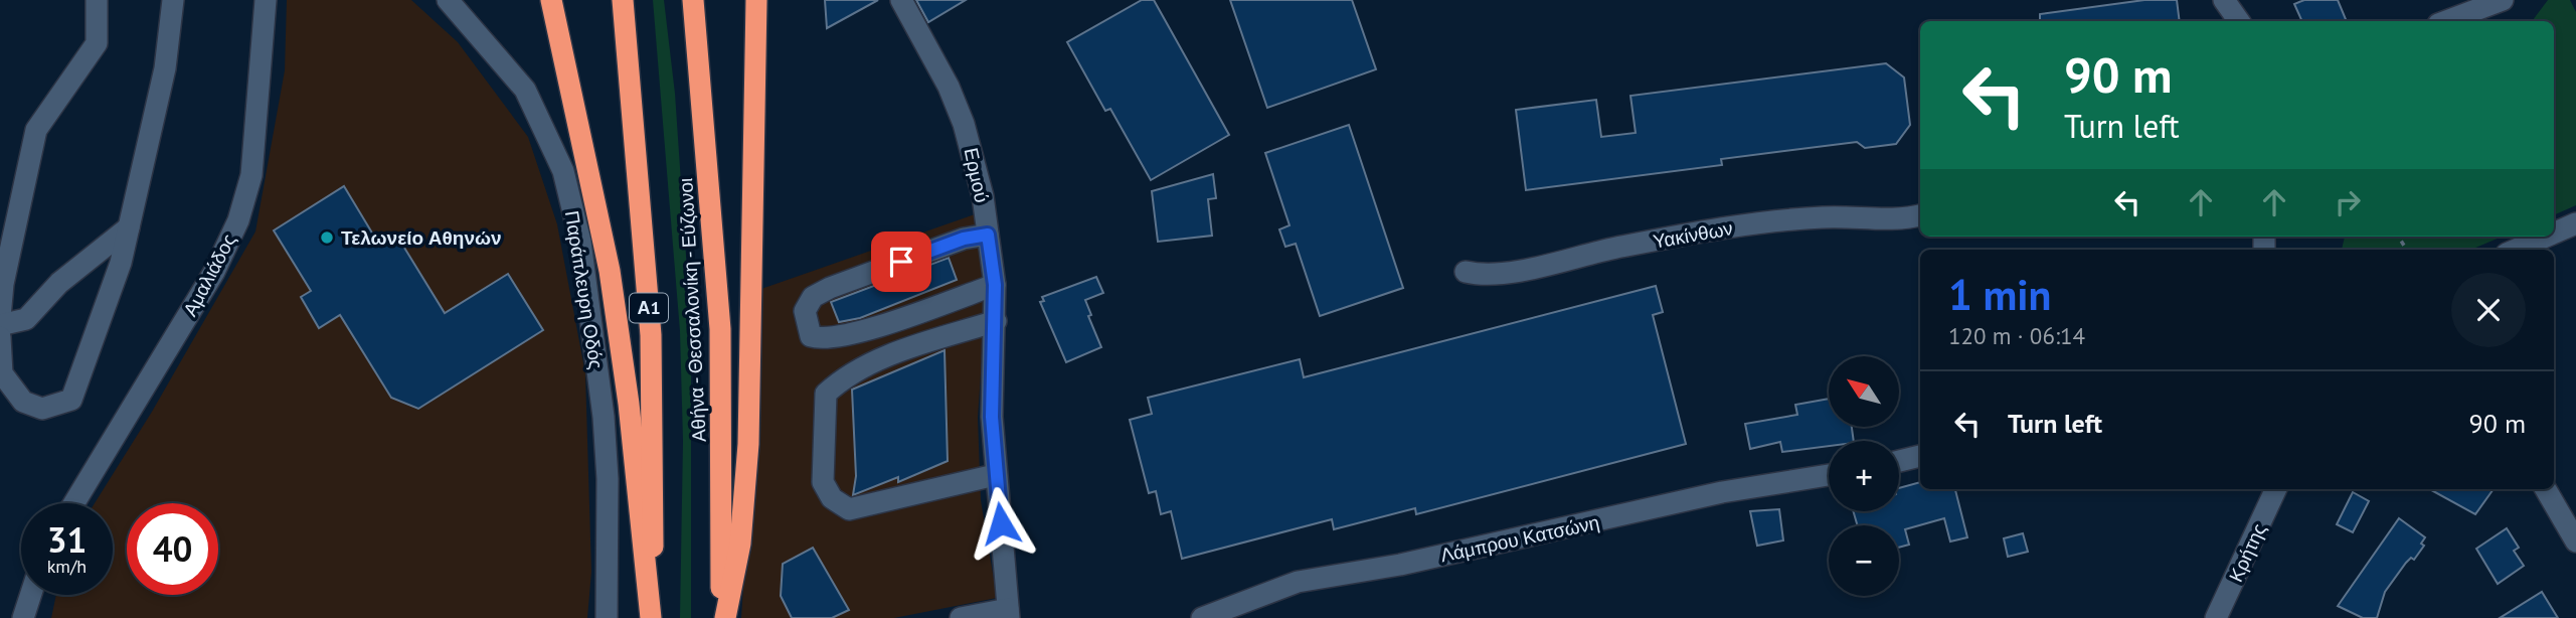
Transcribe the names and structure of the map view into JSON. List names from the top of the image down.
{
  "streets": {
    "highway": ["Α1", "Αθήνα - Θεσσαλονίκη - Εύζωνοι"],
    "street": [
      "Ερμού",
      "Υακίνθων",
      "Αμαλιάδος",
      "Παράπλευρη Οδός",
      "Λάμπρου Κατσώνη",
      "Κρήτης"
    ]
  },
  "places": ["Τελωνείο Αθηνών"],
  "north": "top left",
  "page": {
    "turn": ["90 m", "Turn left"],
    "heading": ["1 min", "120 m · 06:14"],
    "map_buttons": ["+", "−"],
    "list": [
      {
        "name": "Turn left",
        "value": "90 m"
      }
    ],
    "speed": "31 km/h",
    "limit": "40"
  }
}
